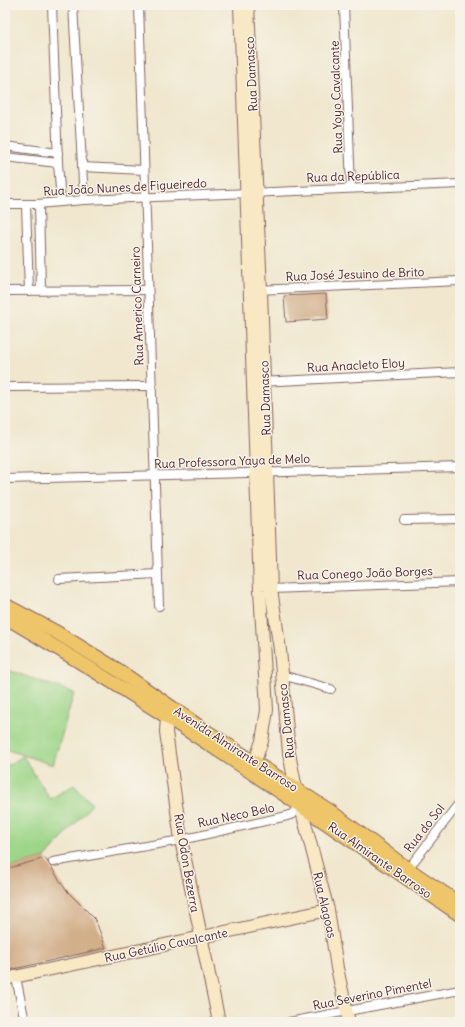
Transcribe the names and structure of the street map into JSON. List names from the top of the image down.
{
  "streets": {
    "main road": ["Avenida Almirante Barroso", "Rua Almirante Barroso"],
    "street": [
      "Rua Damasco",
      "Rua Yoyo Cavalcante",
      "Rua da República",
      "Rua João Nunes de Figueiredo",
      "Rua José Jesuino de Brito",
      "Rua Americo Carneiro",
      "Rua Anacleto Eloy",
      "Rua Professora Yaya de Melo",
      "Rua Conego João Borges",
      "Rua Neco Belo",
      "Rua do Sol",
      "Rua Odon Bezerra",
      "Rua Alagoas",
      "Rua Getúlio Cavalcante",
      "Rua Severino Pimentel"
    ]
  },
  "crossings": [
    ["Rua Damasco", "Rua da República"],
    ["Rua Damasco", "Rua João Nunes de Figueiredo"],
    ["Rua Damasco", "Rua José Jesuino de Brito"],
    ["Rua Damasco", "Rua Anacleto Eloy"],
    ["Rua Damasco", "Rua Professora Yaya de Melo"],
    ["Rua Damasco", "Rua Conego João Borges"],
    ["Rua Damasco", "Avenida Almirante Barroso"],
    ["Rua Damasco", "Rua Alagoas"],
    ["Rua Yoyo Cavalcante", "Rua da República"],
    ["Rua da República", "Rua João Nunes de Figueiredo"],
    ["Rua João Nunes de Figueiredo", "Rua Americo Carneiro"],
    ["Rua Americo Carneiro", "Rua Professora Yaya de Melo"],
    ["Avenida Almirante Barroso", "Rua Neco Belo"],
    ["Avenida Almirante Barroso", "Rua do Sol"],
    ["Avenida Almirante Barroso", "Rua Almirante Barroso"],
    ["Avenida Almirante Barroso", "Rua Odon Bezerra"],
    ["Avenida Almirante Barroso", "Rua Alagoas"],
    ["Rua Neco Belo", "Rua Almirante Barroso"],
    ["Rua Neco Belo", "Rua Odon Bezerra"],
    ["Rua Neco Belo", "Rua Alagoas"],
    ["Rua Almirante Barroso", "Rua Alagoas"],
    ["Rua Odon Bezerra", "Rua Getúlio Cavalcante"],
    ["Rua Alagoas", "Rua Getúlio Cavalcante"],
    ["Rua Alagoas", "Rua Severino Pimentel"]
  ]
}
